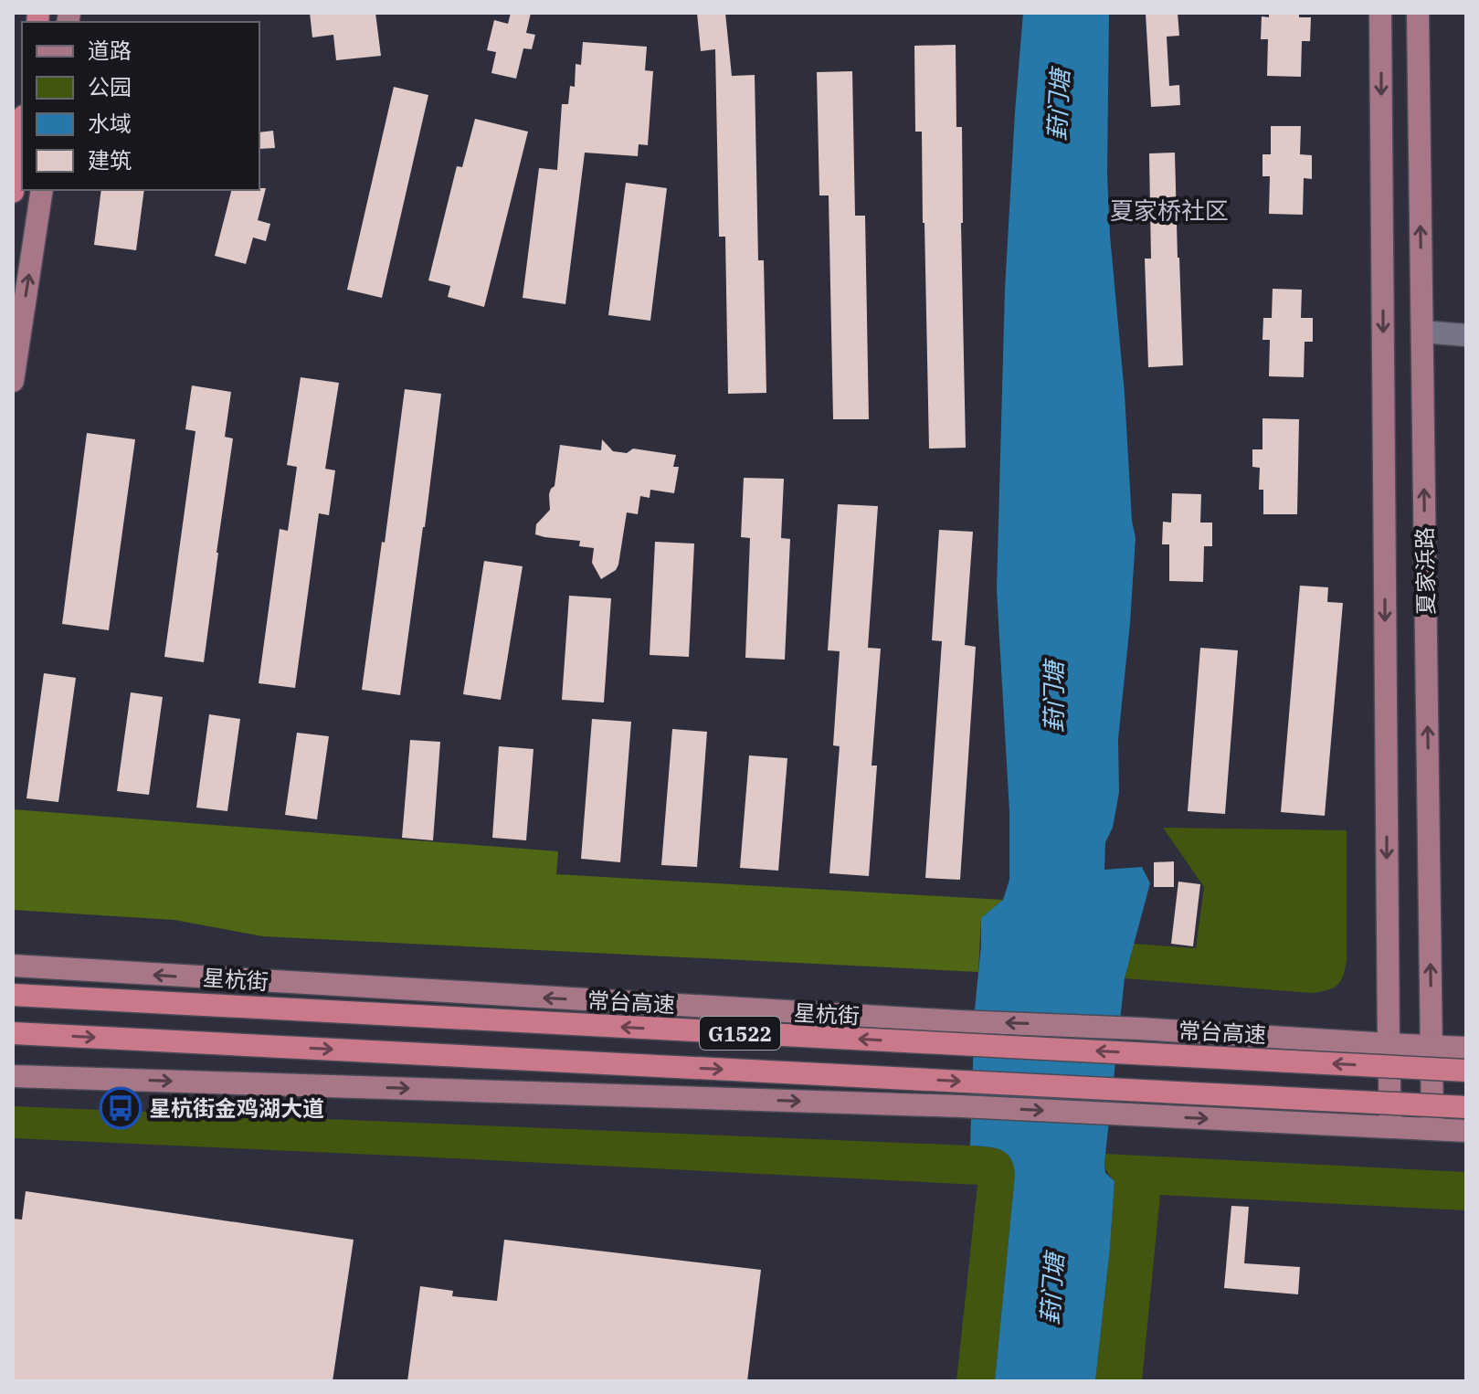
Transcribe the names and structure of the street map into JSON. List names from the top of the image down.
{
  "streets": {
    "highway": ["常台高速", "G1522"],
    "main road": ["夏家浜路", "星杭街"]
  },
  "crossings": [
    ["夏家浜路", "星杭街"]
  ],
  "districts": ["夏家桥社区"],
  "water": ["葑门塘"],
  "places": {
    "bus stop": ["星杭街金鸡湖大道"]
  },
  "legend": [
    "道路",
    "公园",
    "水域",
    "建筑"
  ]
}
